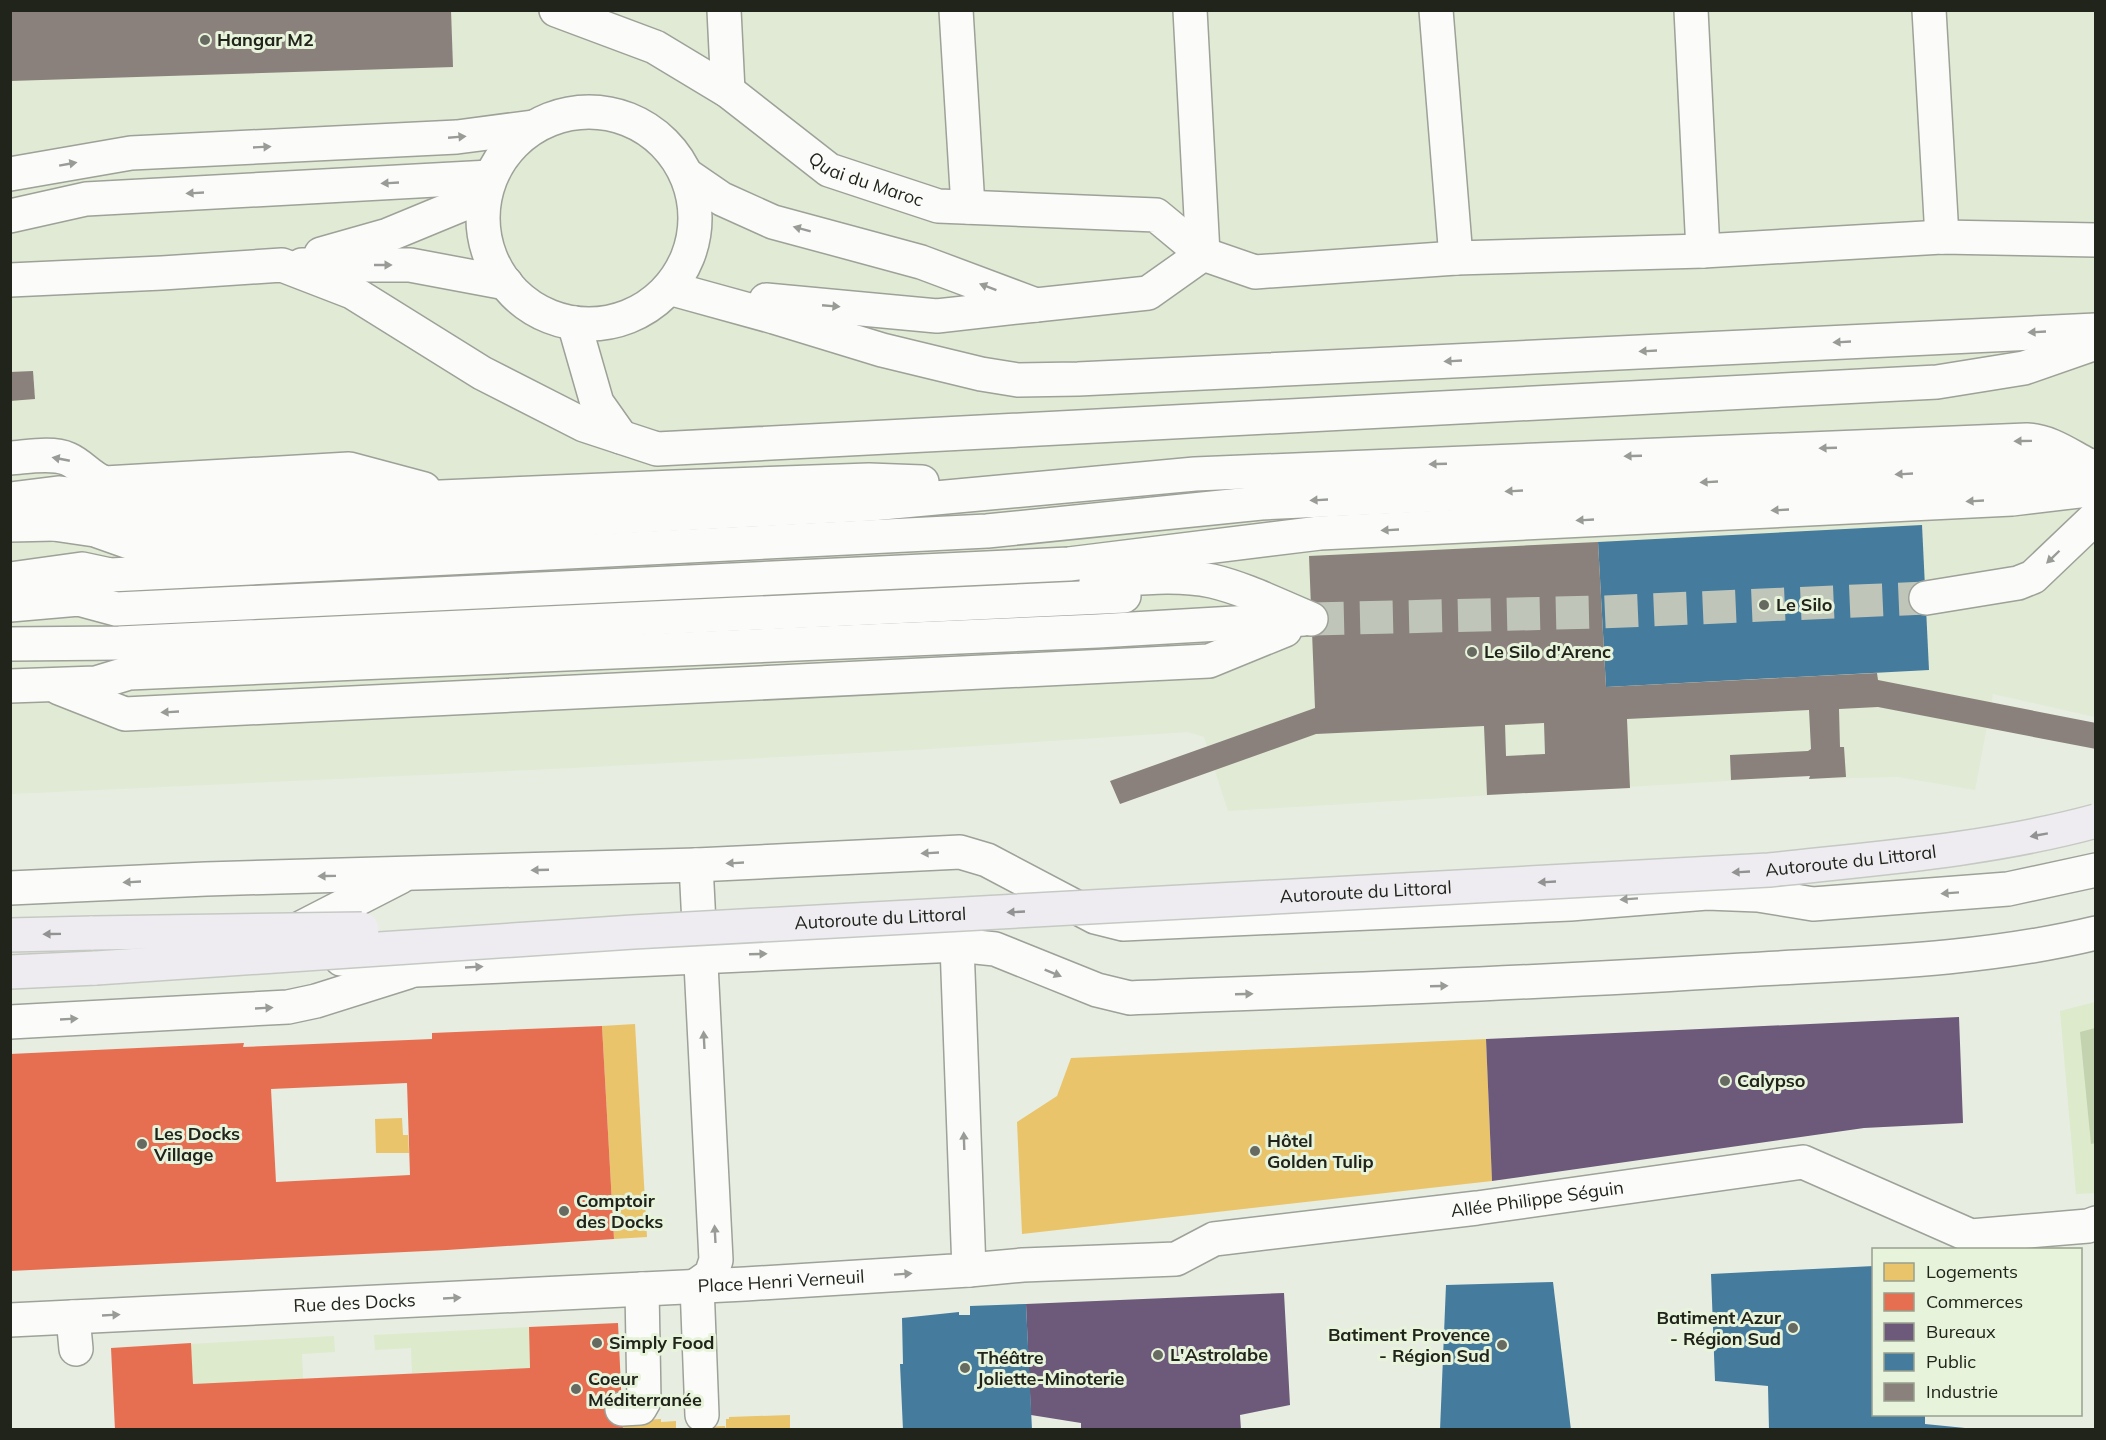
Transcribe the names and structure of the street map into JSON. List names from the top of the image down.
{
  "streets": {
    "highway": ["Autoroute du Littoral"],
    "street": [
      "Quai du Maroc",
      "Allée Philippe Séguin",
      "Place Henri Verneuil",
      "Rue des Docks"
    ]
  },
  "crossings": [
    ["Allée Philippe Séguin", "Place Henri Verneuil"],
    ["Place Henri Verneuil", "Rue des Docks"]
  ],
  "one_way": ["Autoroute du Littoral", "Rue des Docks"],
  "places": [
    "Hangar M2",
    "Le Silo",
    "Le Silo d'Arenc",
    "Calypso",
    "Les Docks Village",
    "Hôtel Golden Tulip",
    "Comptoir des Docks",
    "Batiment Azur - Région Sud",
    "Simply Food",
    "Batiment Provence - Région Sud",
    "L'Astrolabe",
    "Théâtre Joliette-Minoterie",
    "Coeur Méditerranée"
  ],
  "legend": [
    "Logements",
    "Commerces",
    "Bureaux",
    "Public",
    "Industrie"
  ]
}
